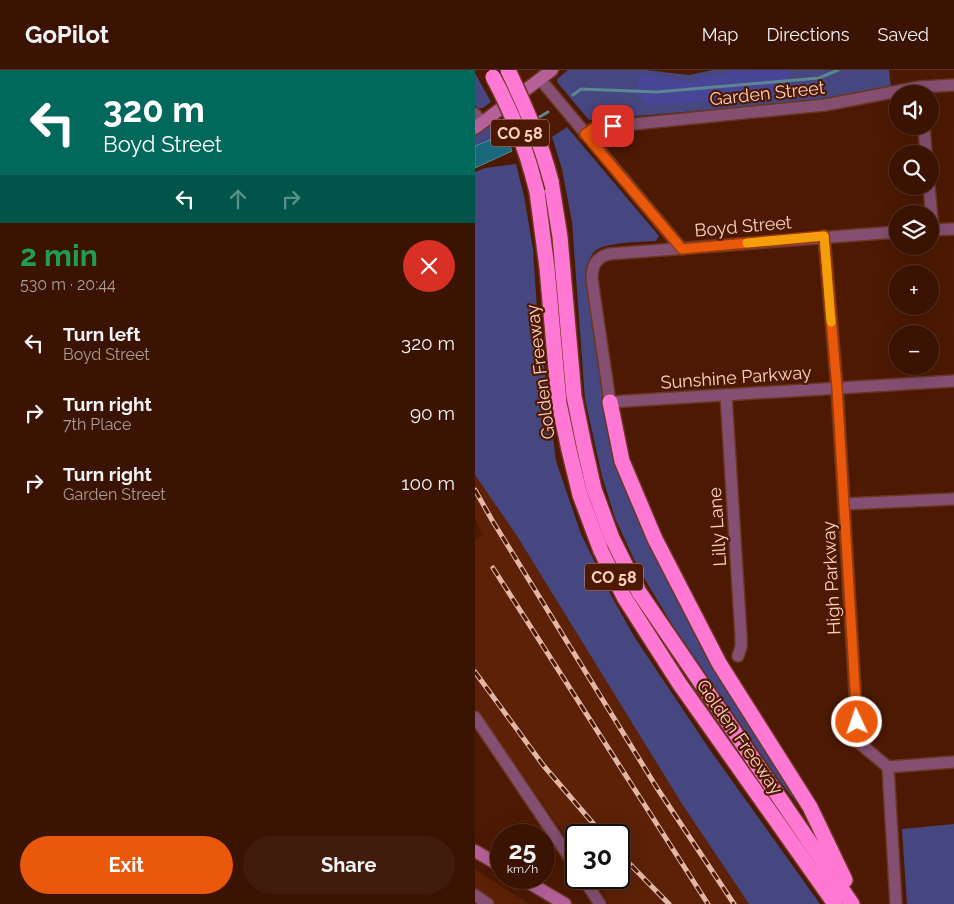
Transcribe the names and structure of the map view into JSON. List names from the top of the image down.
{
  "streets": {
    "highway": ["CO 58", "Golden Freeway"],
    "street": [
      "Garden Street",
      "Boyd Street",
      "Sunshine Parkway",
      "Lilly Lane",
      "High Parkway"
    ]
  },
  "crossings": [
    ["Boyd Street", "Sunshine Parkway"],
    ["Boyd Street", "High Parkway"],
    ["Sunshine Parkway", "Lilly Lane"],
    ["Sunshine Parkway", "High Parkway"]
  ],
  "page": {
    "header": "GoPilot",
    "nav": ["Map", "Directions", "Saved"],
    "turn": ["320 m", "Boyd Street"],
    "map_buttons": ["+", "−"],
    "heading": ["2 min", "530 m · 20:44"],
    "list": [
      {
        "name": "Turn left",
        "note": "Boyd Street",
        "value": "320 m"
      },
      {
        "name": "Turn right",
        "note": "7th Place",
        "value": "90 m"
      },
      {
        "name": "Turn right",
        "note": "Garden Street",
        "value": "100 m"
      }
    ],
    "speed": "25 km/h",
    "limit": "30",
    "buttons": ["Exit", "Share"]
  }
}
